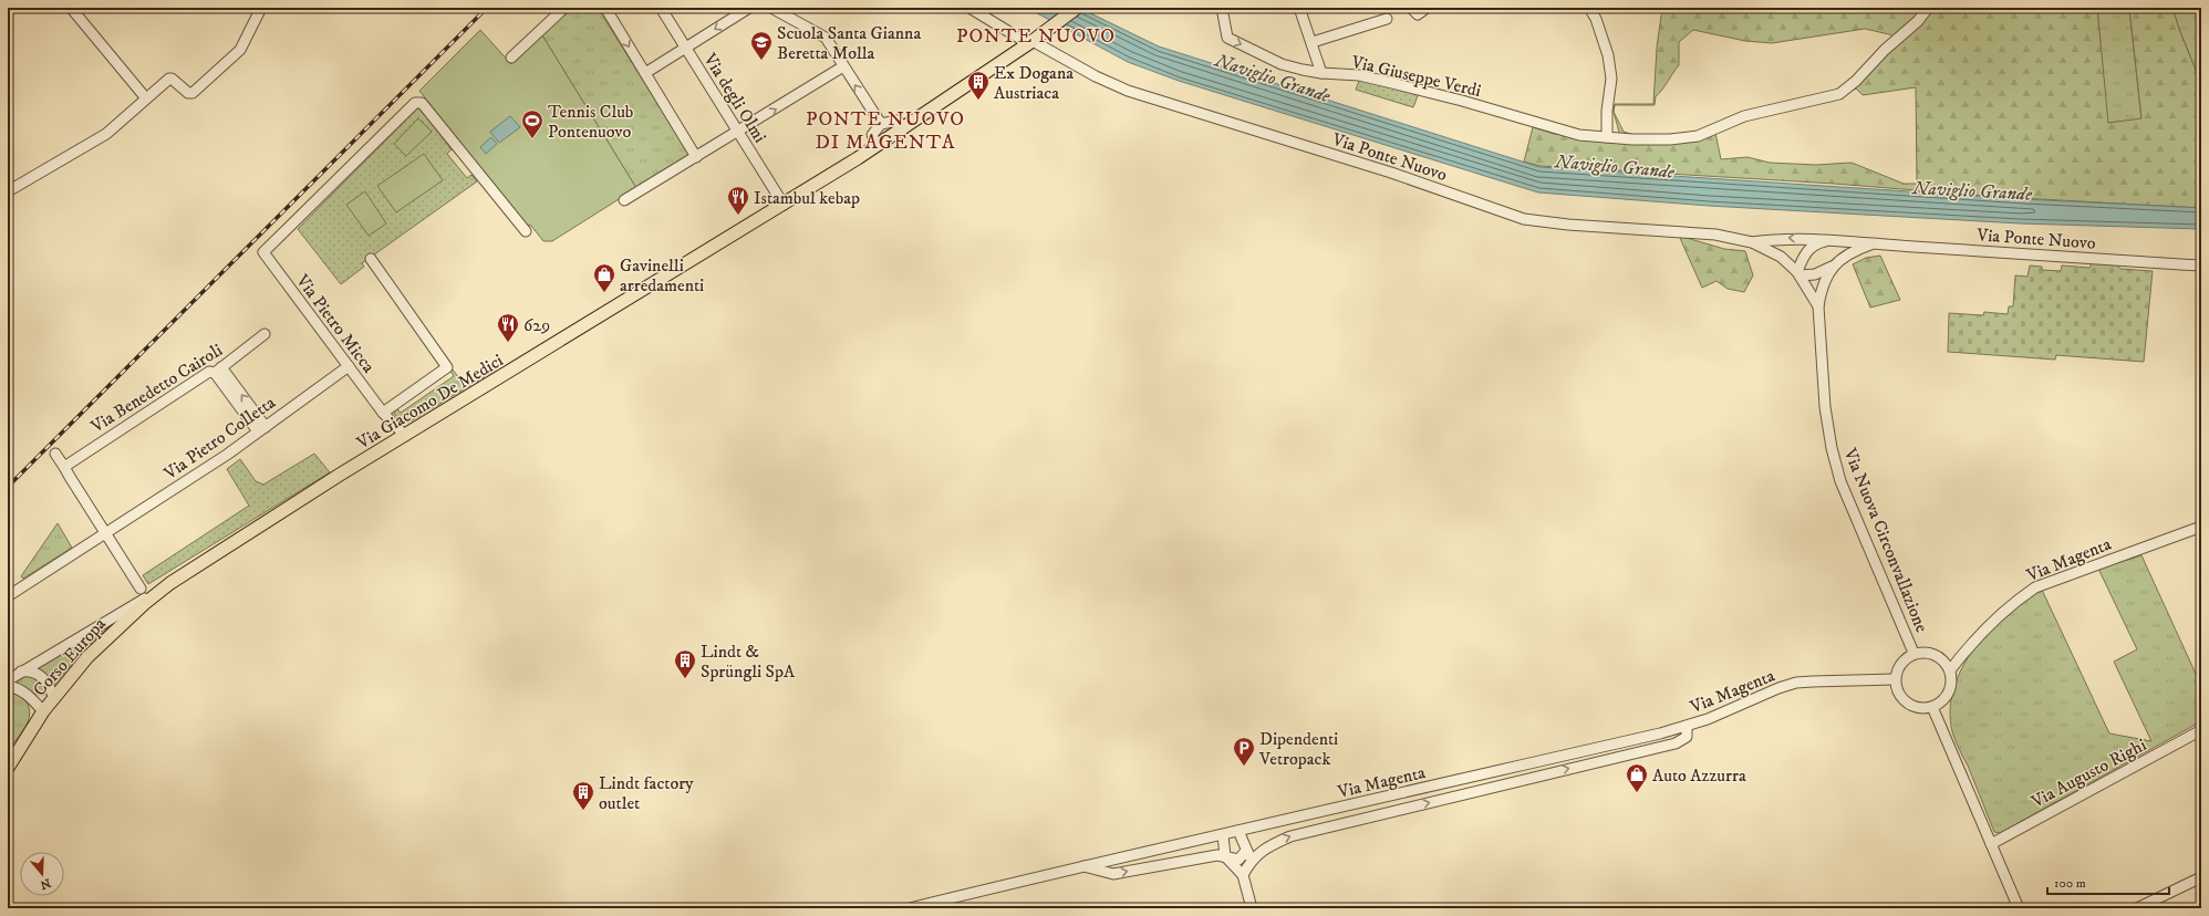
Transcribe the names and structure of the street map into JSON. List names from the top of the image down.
{
  "streets": {
    "main road": ["Via Giacomo De Medici", "Corso Europa"],
    "street": [
      "Via Giuseppe Verdi",
      "Via degli Olmi",
      "Via Ponte Nuovo",
      "Via Pietro Micca",
      "Via Benedetto Cairoli",
      "Via Pietro Colletta",
      "Via Nuova Circonvallazione",
      "Via Magenta",
      "Via Augusto Righi"
    ]
  },
  "crossings": [
    ["Via degli Olmi", "Via Giacomo De Medici"],
    ["Via Ponte Nuovo", "Via Giacomo De Medici"],
    ["Via Ponte Nuovo", "Via Nuova Circonvallazione"],
    ["Via Pietro Micca", "Via Giacomo De Medici"],
    ["Via Pietro Micca", "Via Pietro Colletta"],
    ["Via Giacomo De Medici", "Corso Europa"],
    ["Via Nuova Circonvallazione", "Via Magenta"]
  ],
  "districts": ["PONTE NUOVO", "PONTE NUOVO DI MAGENTA"],
  "water": ["Naviglio Grande"],
  "places": {
    "school or university": ["Scuola Santa Gianna Beretta Molla"],
    "building": ["Ex Dogana Austriaca", "Lindt & Sprüngli SpA", "Lindt factory outlet"],
    "sports": ["Tennis Club Pontenuovo"],
    "restaurant": ["Istambul kebap", "629"],
    "shop": ["Gavinelli arredamenti", "Auto Azzurra"],
    "parking": ["Dipendenti Vetropack"]
  },
  "scale_bar": "100 m",
  "north": "bottom"
}
